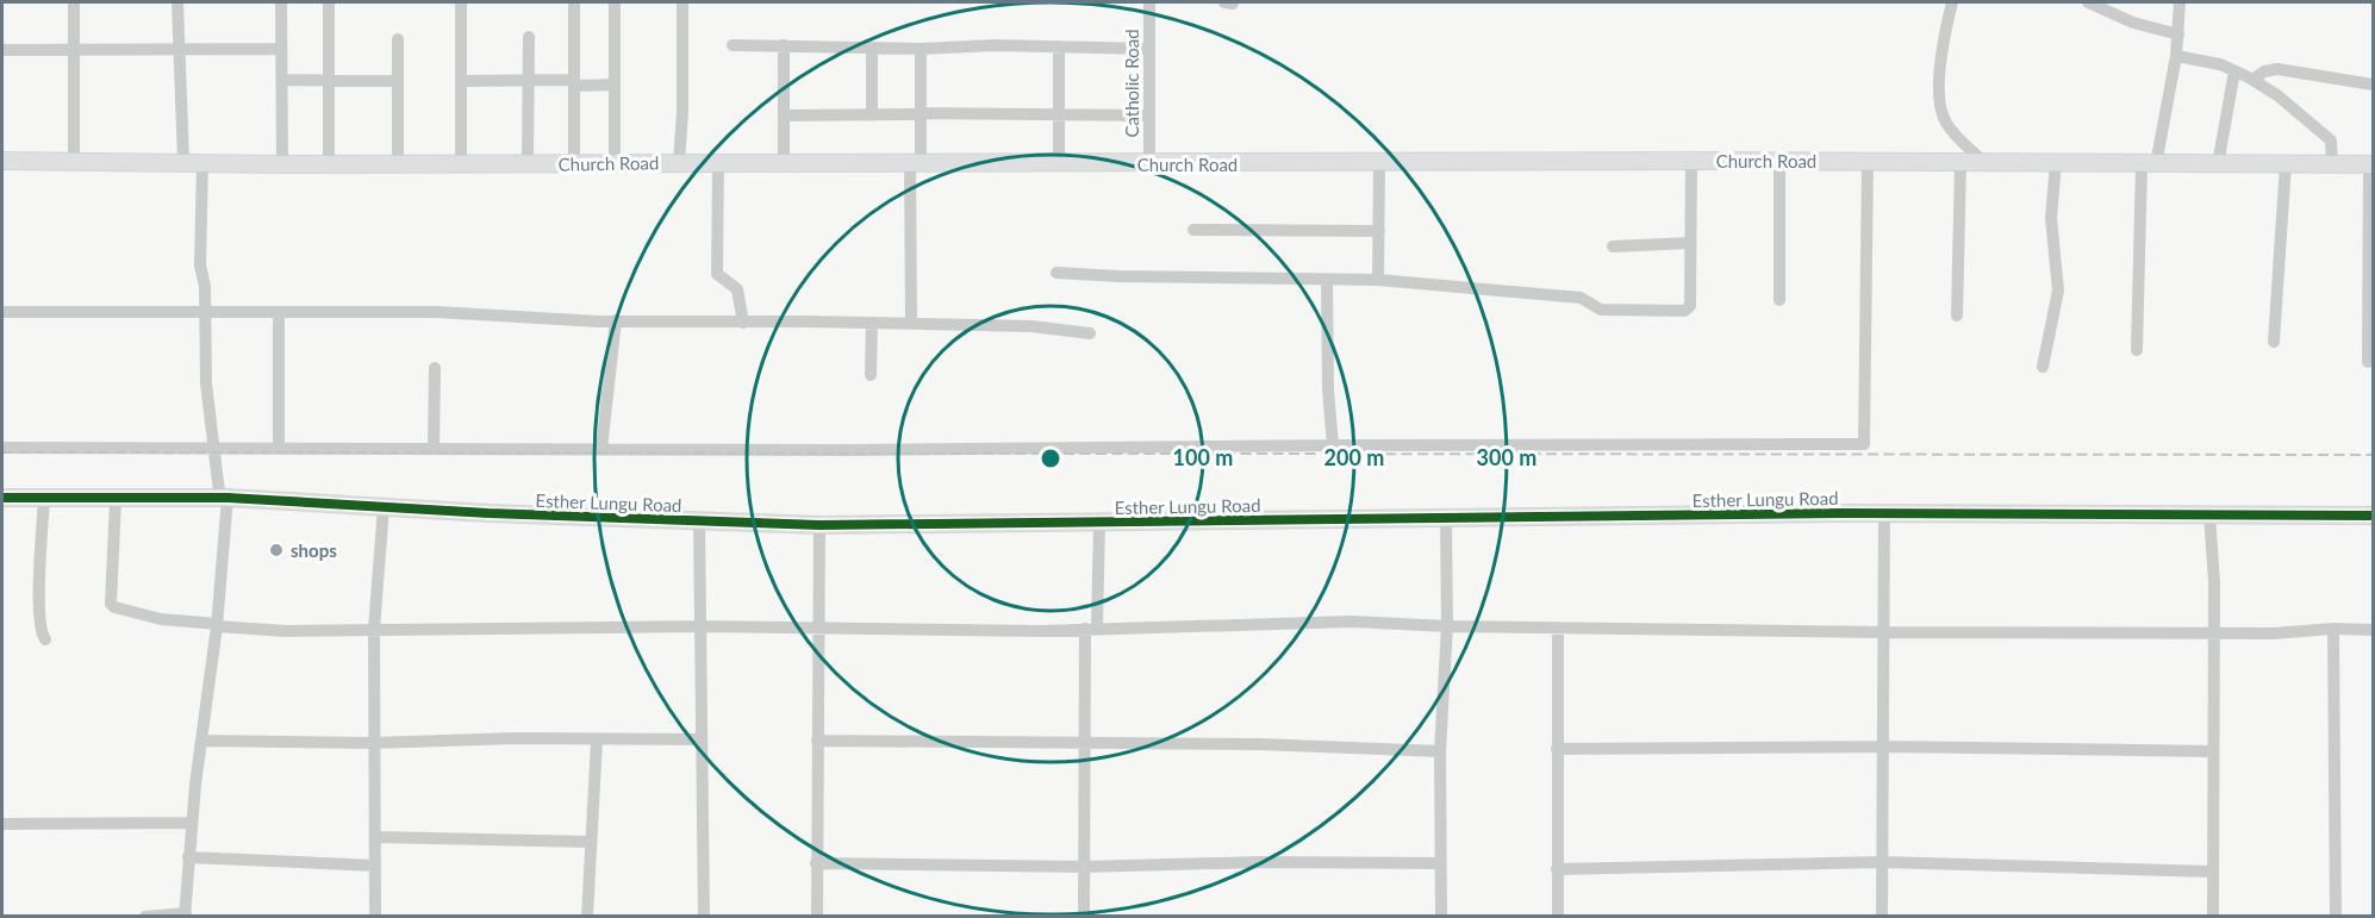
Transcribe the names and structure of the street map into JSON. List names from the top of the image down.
{
  "streets": {
    "street": ["Catholic Road", "Church Road", "Esther Lungu Road"]
  },
  "crossings": [
    ["Catholic Road", "Church Road"]
  ],
  "places": ["shops"],
  "rings": ["100 m", "200 m", "300 m"]
}
